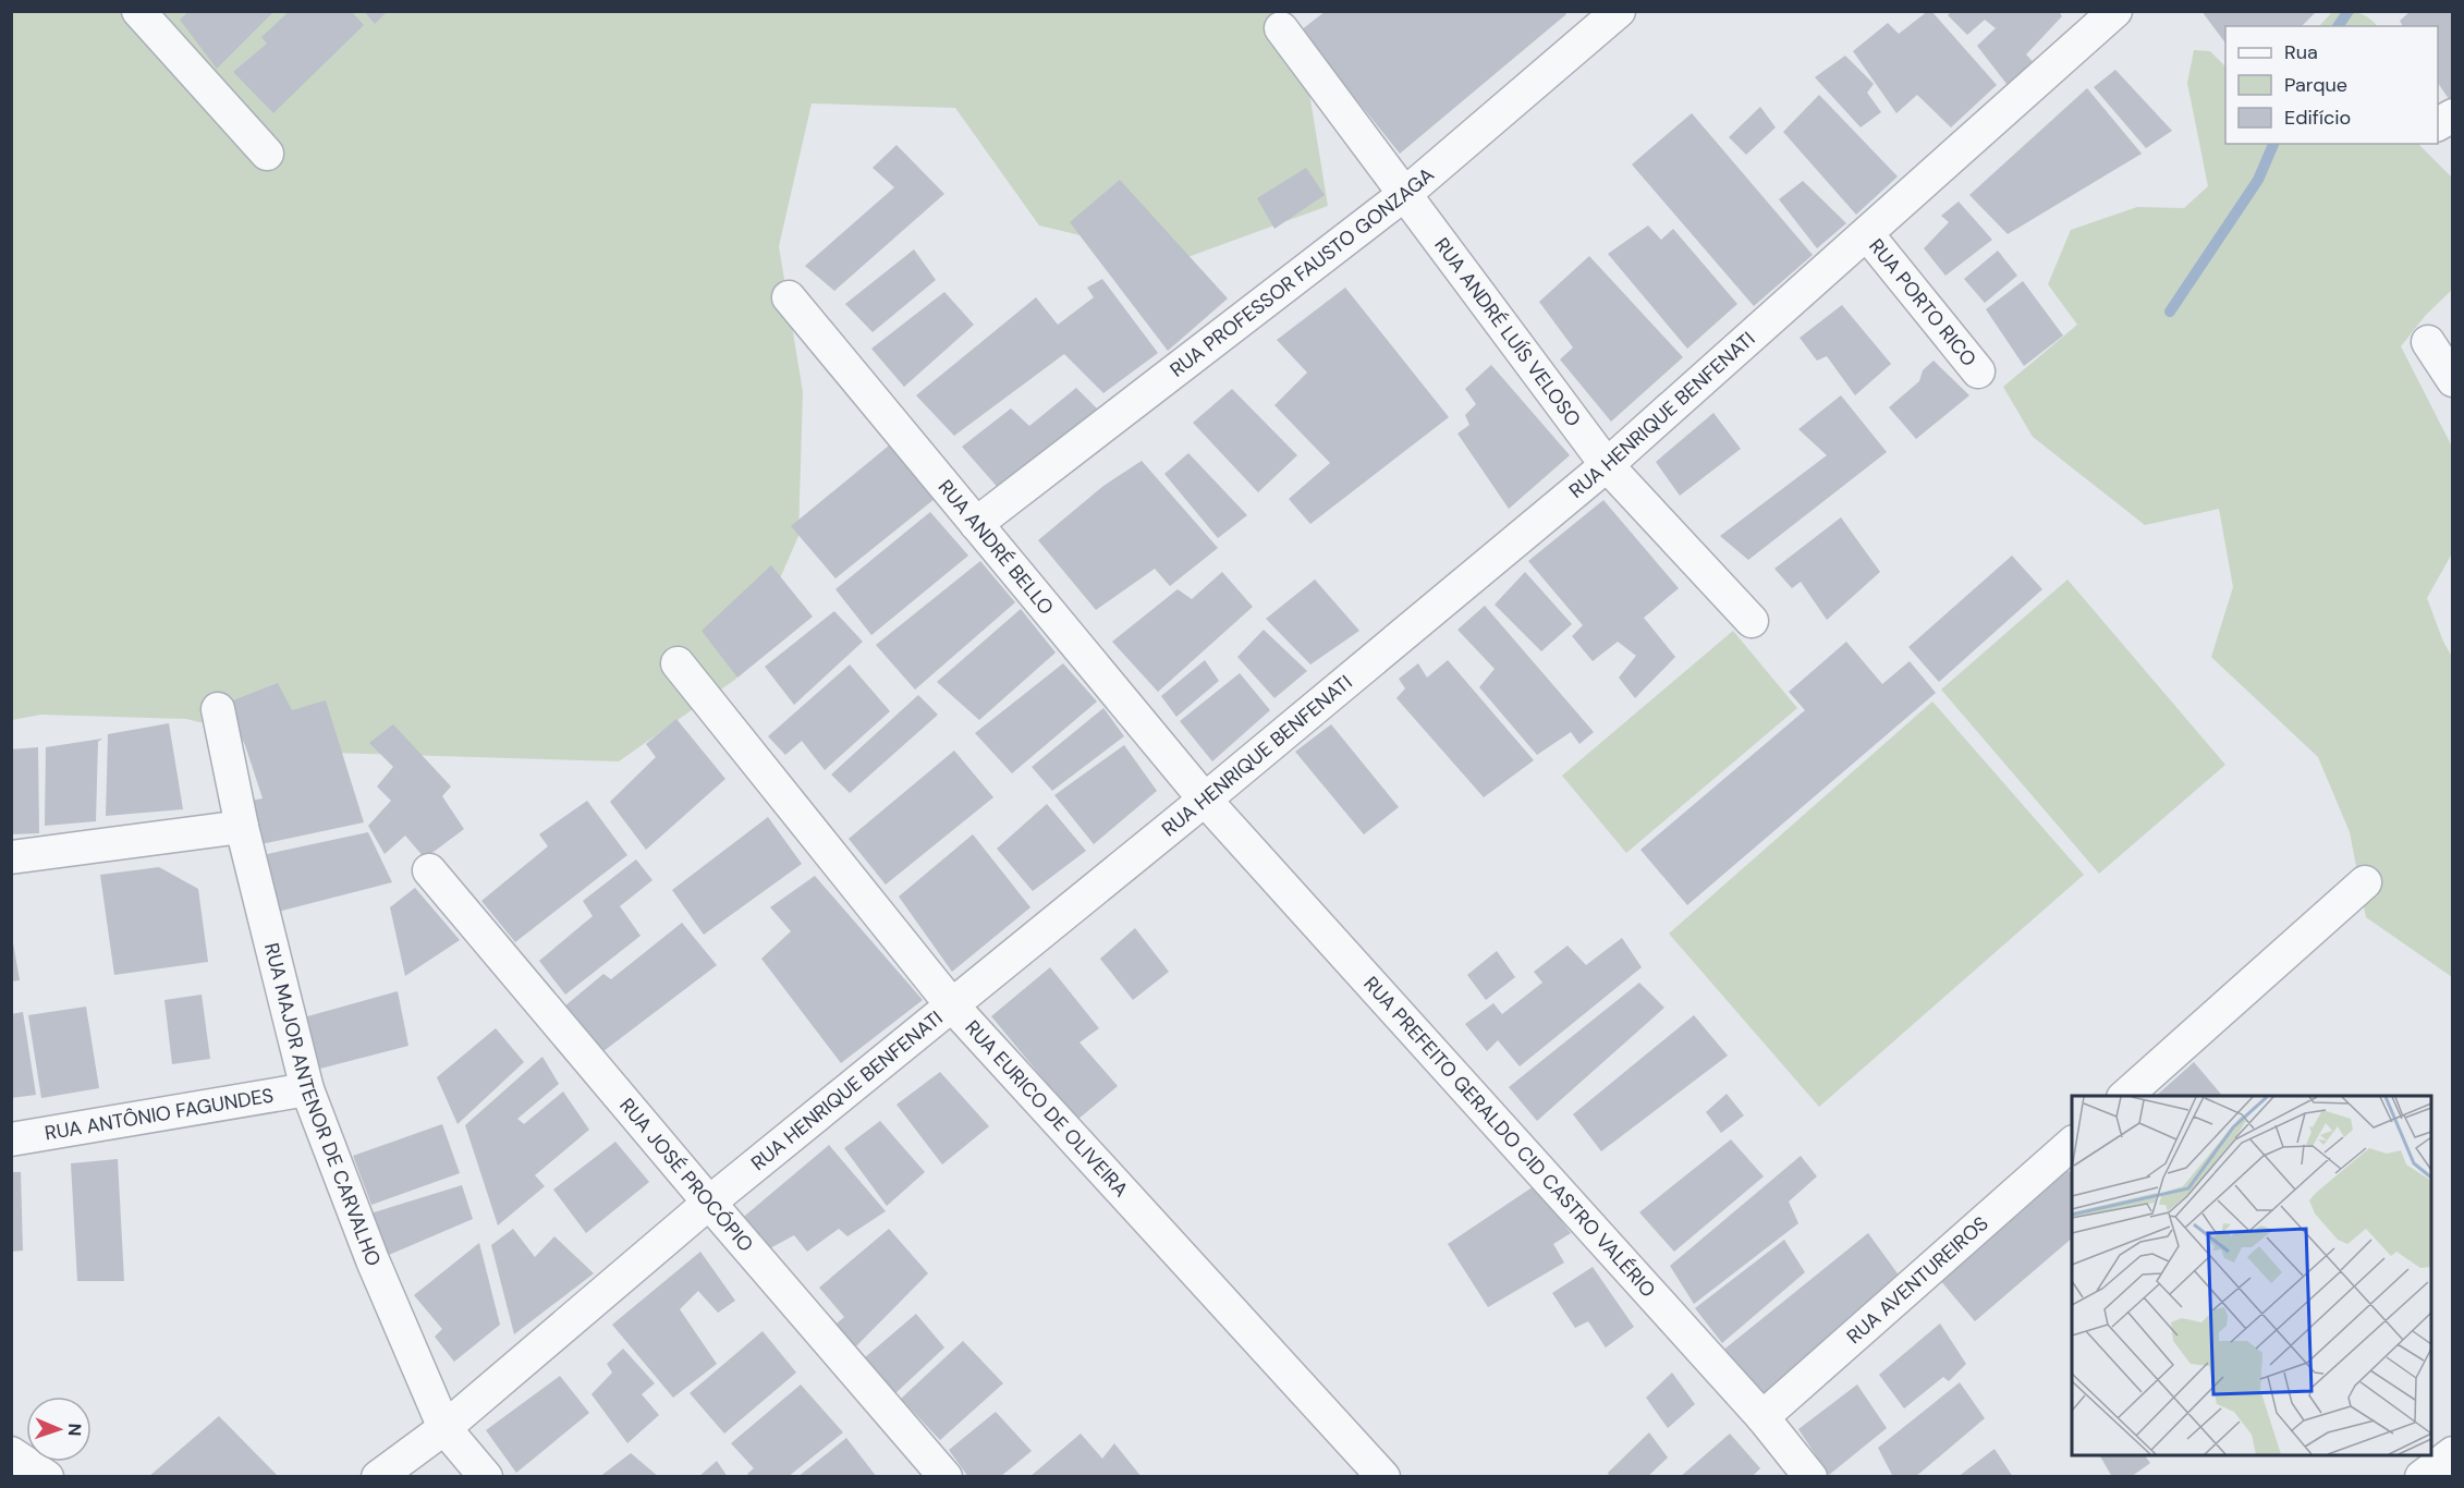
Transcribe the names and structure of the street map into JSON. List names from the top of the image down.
{
  "streets": {
    "street": [
      "RUA PROFESSOR FAUSTO GONZAGA",
      "RUA PORTO RICO",
      "RUA ANDRÉ LUÍS VELOSO",
      "RUA HENRIQUE BENFENATI",
      "RUA ANDRÉ BELLO",
      "RUA MAJOR ANTENOR DE CARVALHO",
      "RUA EURICO DE OLIVEIRA",
      "RUA ANTÔNIO FAGUNDES",
      "RUA PREFEITO GERALDO CID CASTRO VALÉRIO",
      "RUA JOSÉ PROCÓPIO",
      "RUA AVENTUREIROS"
    ]
  },
  "crossings": [
    ["RUA PROFESSOR FAUSTO GONZAGA", "RUA ANDRÉ LUÍS VELOSO"],
    ["RUA PROFESSOR FAUSTO GONZAGA", "RUA ANDRÉ BELLO"],
    ["RUA PORTO RICO", "RUA HENRIQUE BENFENATI"],
    ["RUA ANDRÉ LUÍS VELOSO", "RUA HENRIQUE BENFENATI"],
    ["RUA HENRIQUE BENFENATI", "RUA ANDRÉ BELLO"],
    ["RUA HENRIQUE BENFENATI", "RUA MAJOR ANTENOR DE CARVALHO"],
    ["RUA HENRIQUE BENFENATI", "RUA EURICO DE OLIVEIRA"],
    ["RUA HENRIQUE BENFENATI", "RUA PREFEITO GERALDO CID CASTRO VALÉRIO"],
    ["RUA HENRIQUE BENFENATI", "RUA JOSÉ PROCÓPIO"],
    ["RUA ANDRÉ BELLO", "RUA PREFEITO GERALDO CID CASTRO VALÉRIO"],
    ["RUA MAJOR ANTENOR DE CARVALHO", "RUA ANTÔNIO FAGUNDES"],
    ["RUA PREFEITO GERALDO CID CASTRO VALÉRIO", "RUA AVENTUREIROS"]
  ],
  "legend": ["Rua", "Parque", "Edifício"],
  "north": "right"
}
